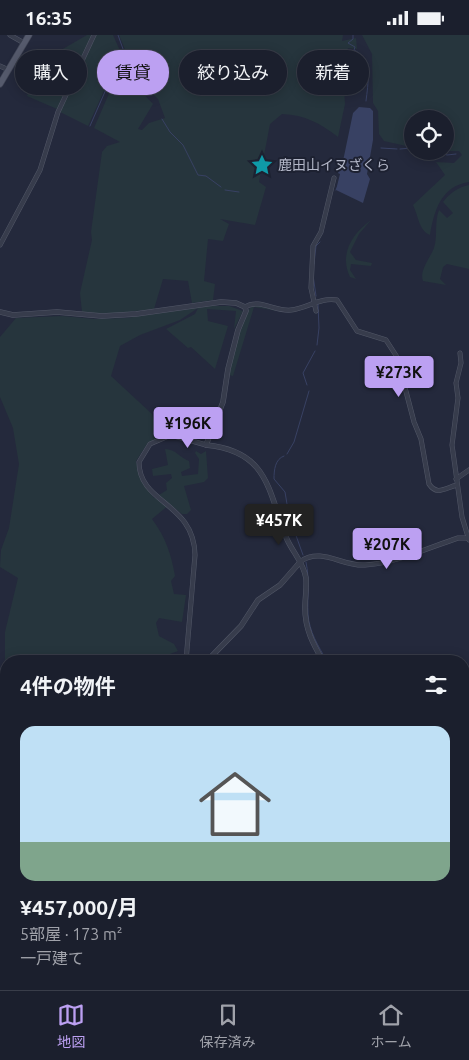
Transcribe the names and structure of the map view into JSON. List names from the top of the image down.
{
  "places": {
    "place": ["鹿田山イヌざくら"]
  },
  "page": {
    "status": "16:35",
    "chip": [
      "購入",
      "賃貸",
      "絞り込み",
      "新着"
    ],
    "price": [
      "¥273K",
      "¥196K",
      "¥457K",
      "¥207K"
    ],
    "heading": "4件の物件",
    "list": [
      {
        "name": "¥457,000/月",
        "note": "5部屋 · 173 m² · 一戸建て"
      }
    ],
    "tabs": ["地図", "保存済み", "ホーム"]
  }
}
